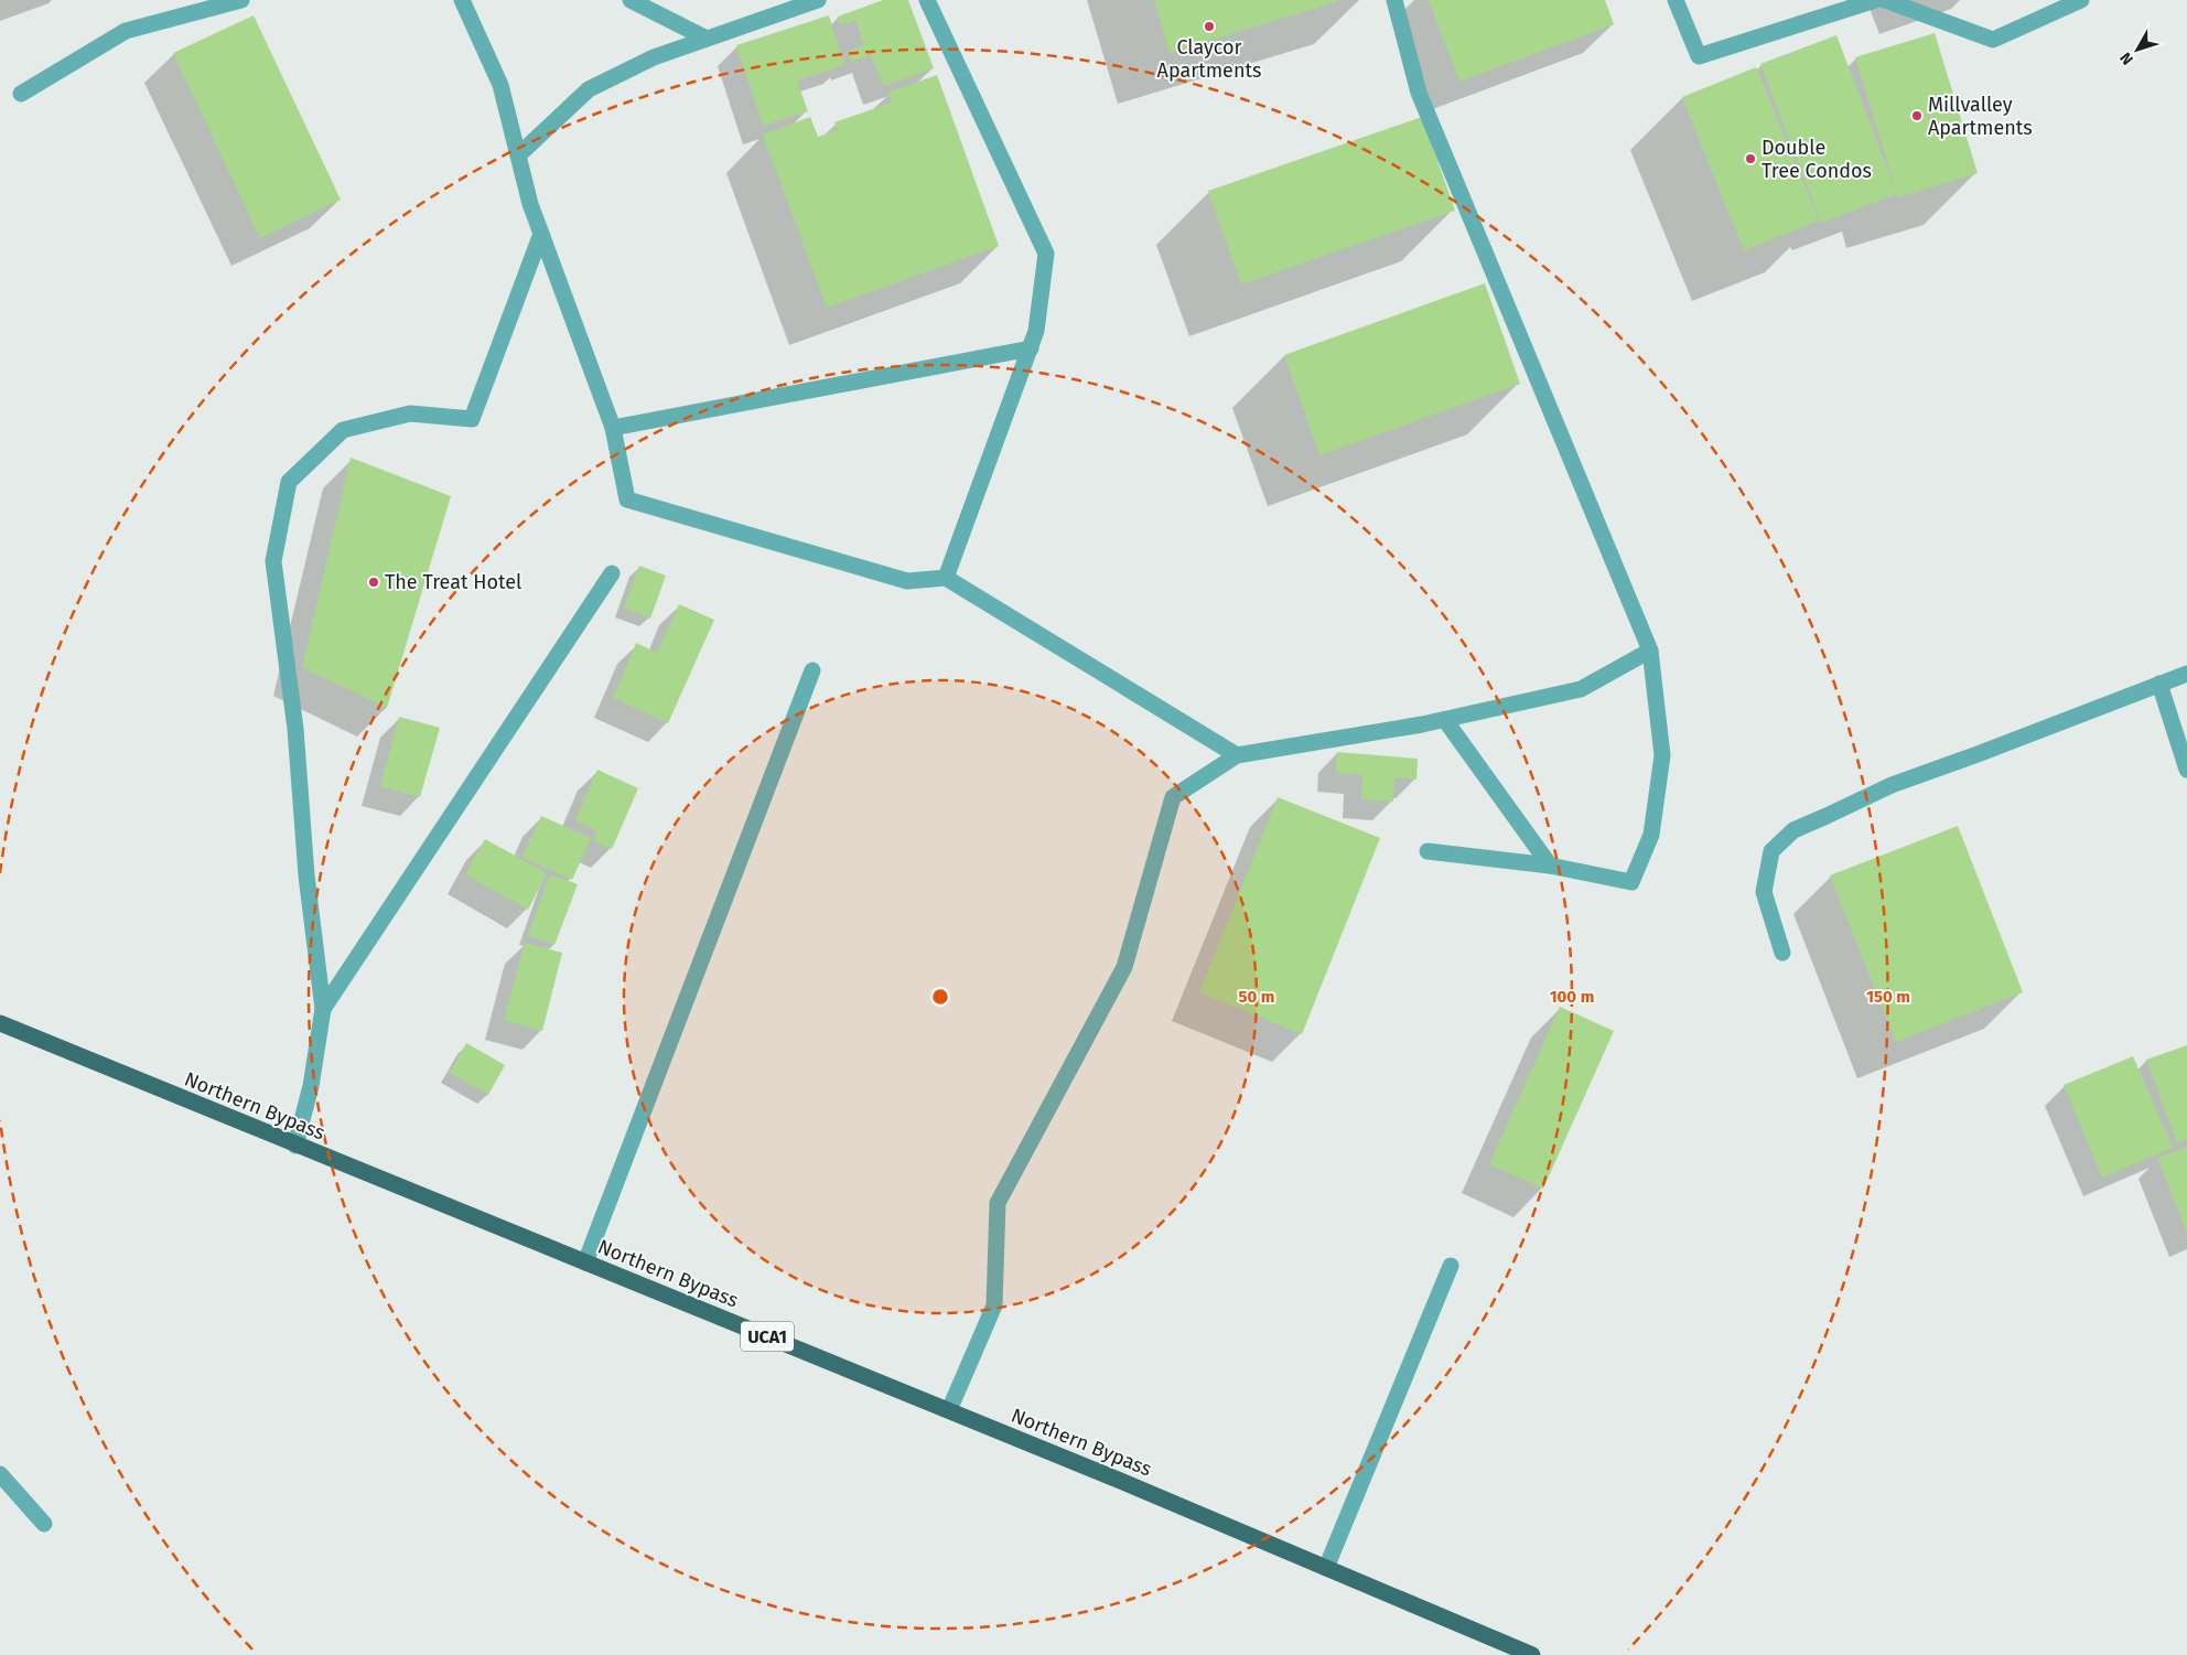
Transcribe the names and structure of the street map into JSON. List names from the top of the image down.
{
  "streets": {
    "main road": ["Northern Bypass", "UCA1"]
  },
  "places": [
    "Claycor Apartments",
    "Millvalley Apartments",
    "Double Tree Condos",
    "The Treat Hotel"
  ],
  "north": "bottom left",
  "rings": ["50 m", "100 m", "150 m"]
}
